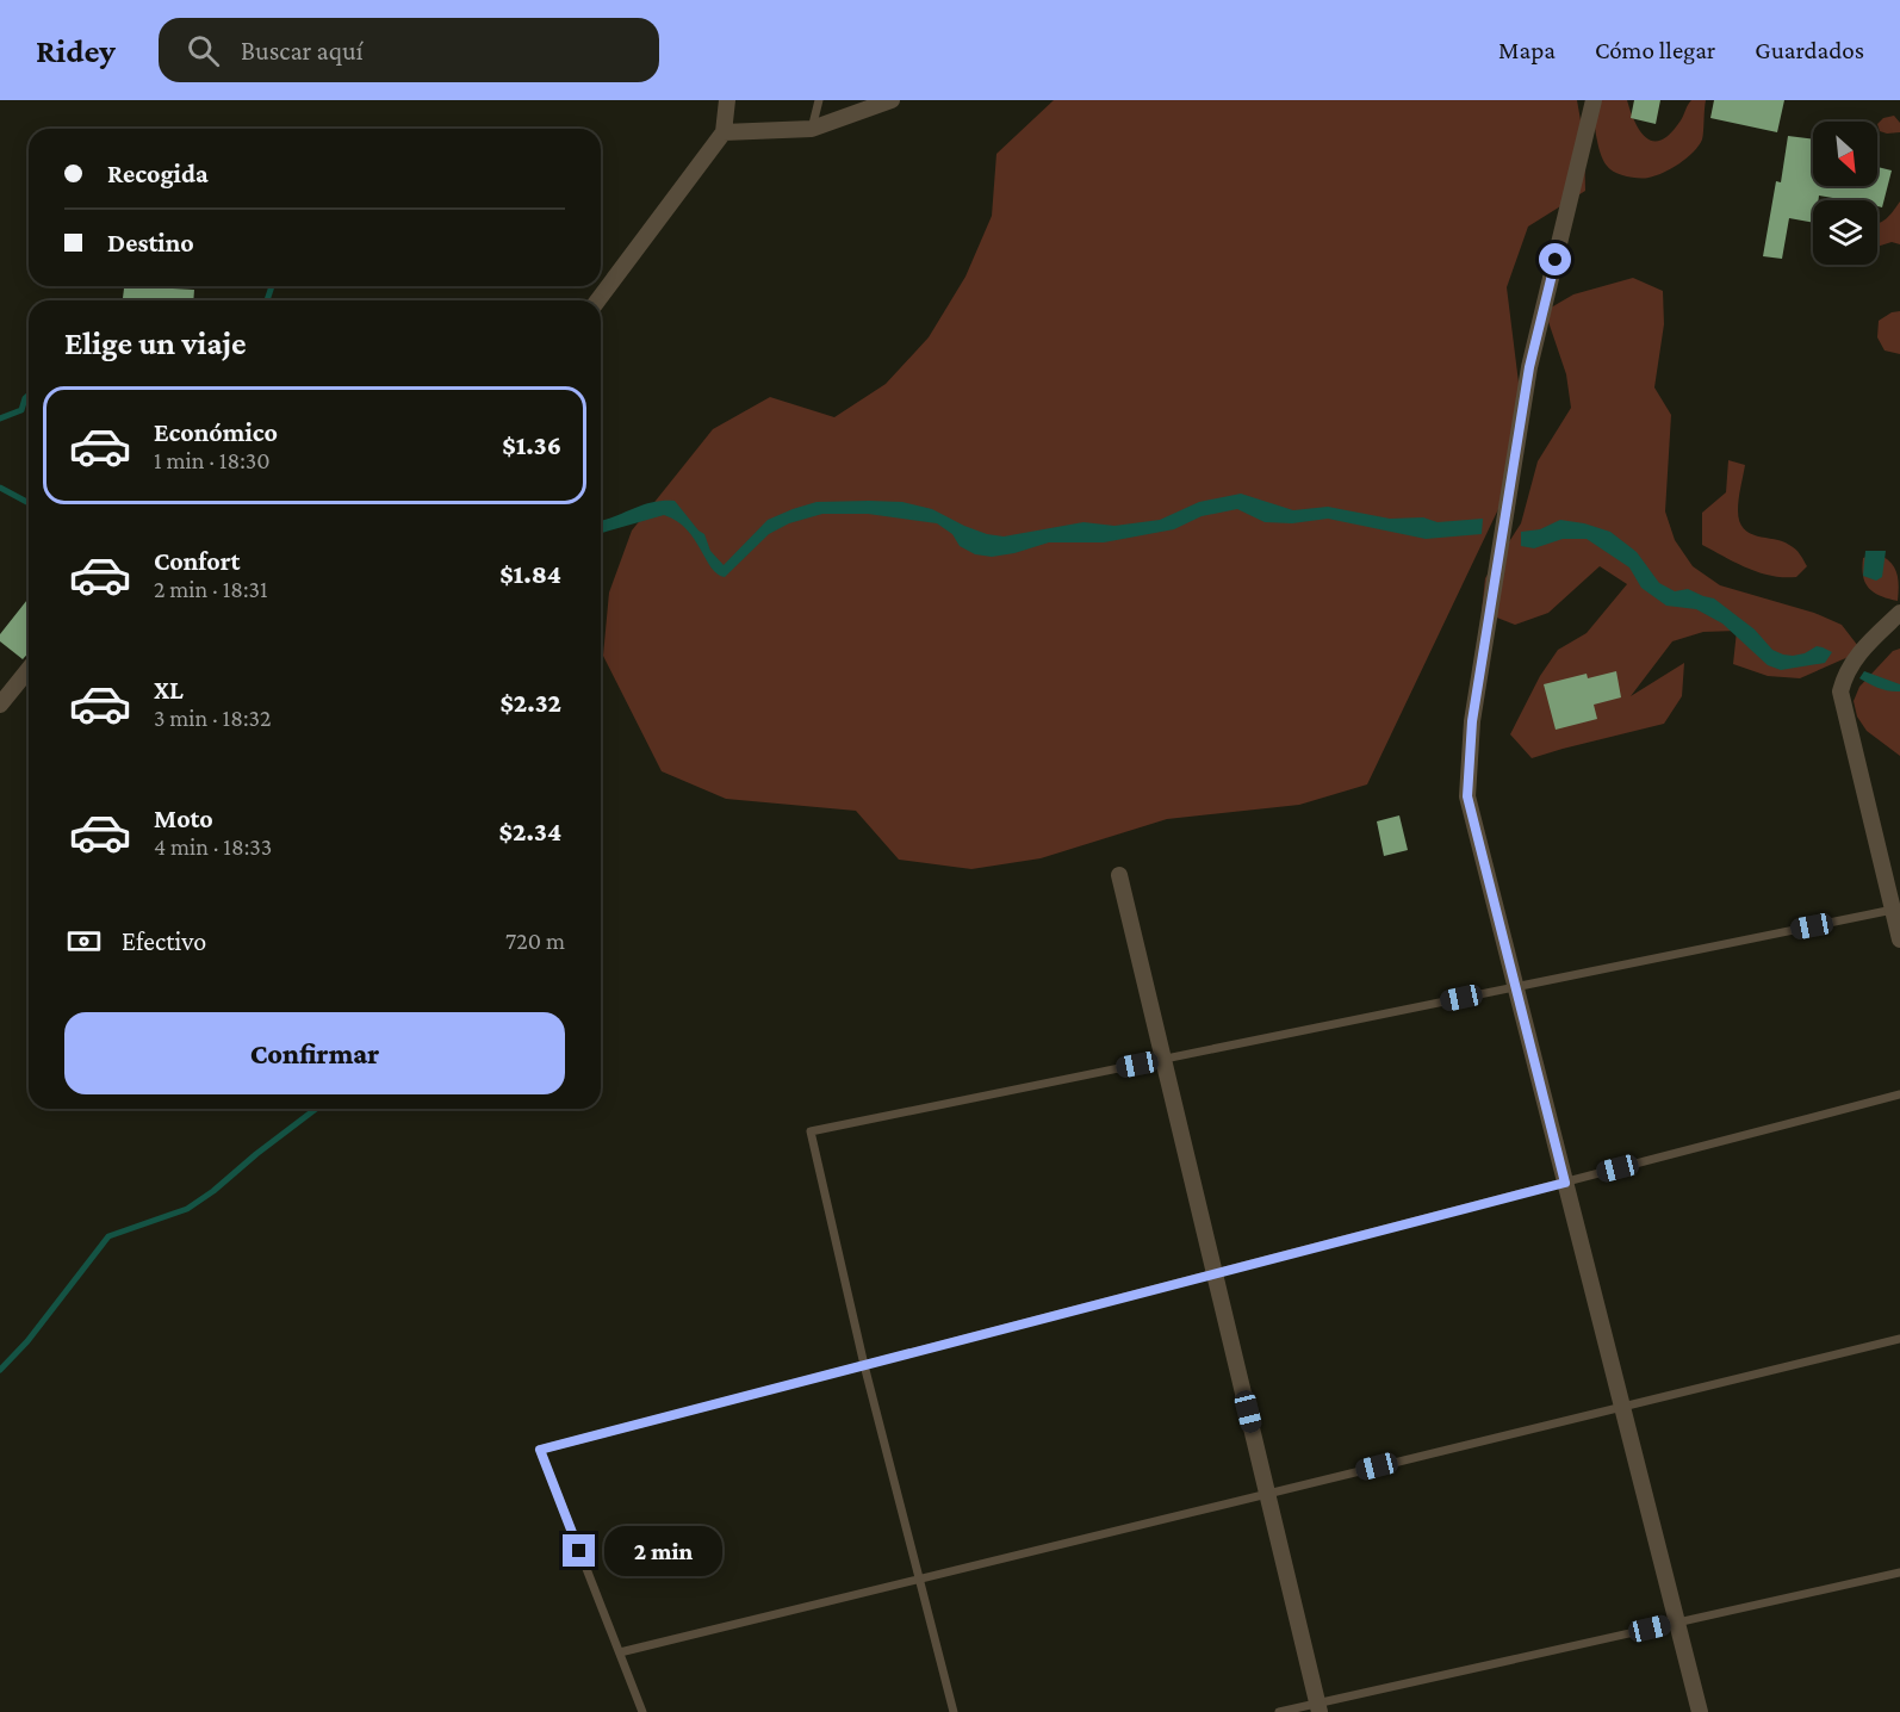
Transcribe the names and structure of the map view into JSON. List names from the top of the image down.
{
  "north": "bottom right",
  "page": {
    "header": "Ridey",
    "search": "Buscar aquí",
    "nav": ["Mapa", "Cómo llegar", "Guardados"],
    "banner": ["Recogida", "Destino"],
    "heading": "Elige un viaje",
    "list": [
      {
        "name": "Económico",
        "note": "1 min · 18:30",
        "value": "$1.36"
      },
      {
        "name": "Confort",
        "note": "2 min · 18:31",
        "value": "$1.84"
      },
      {
        "name": "XL",
        "note": "3 min · 18:32",
        "value": "$2.32"
      },
      {
        "name": "Moto",
        "note": "4 min · 18:33",
        "value": "$2.34"
      }
    ],
    "pay": ["Efectivo", "720 m"],
    "buttons": "Confirmar",
    "bubble": "2 min"
  }
}
